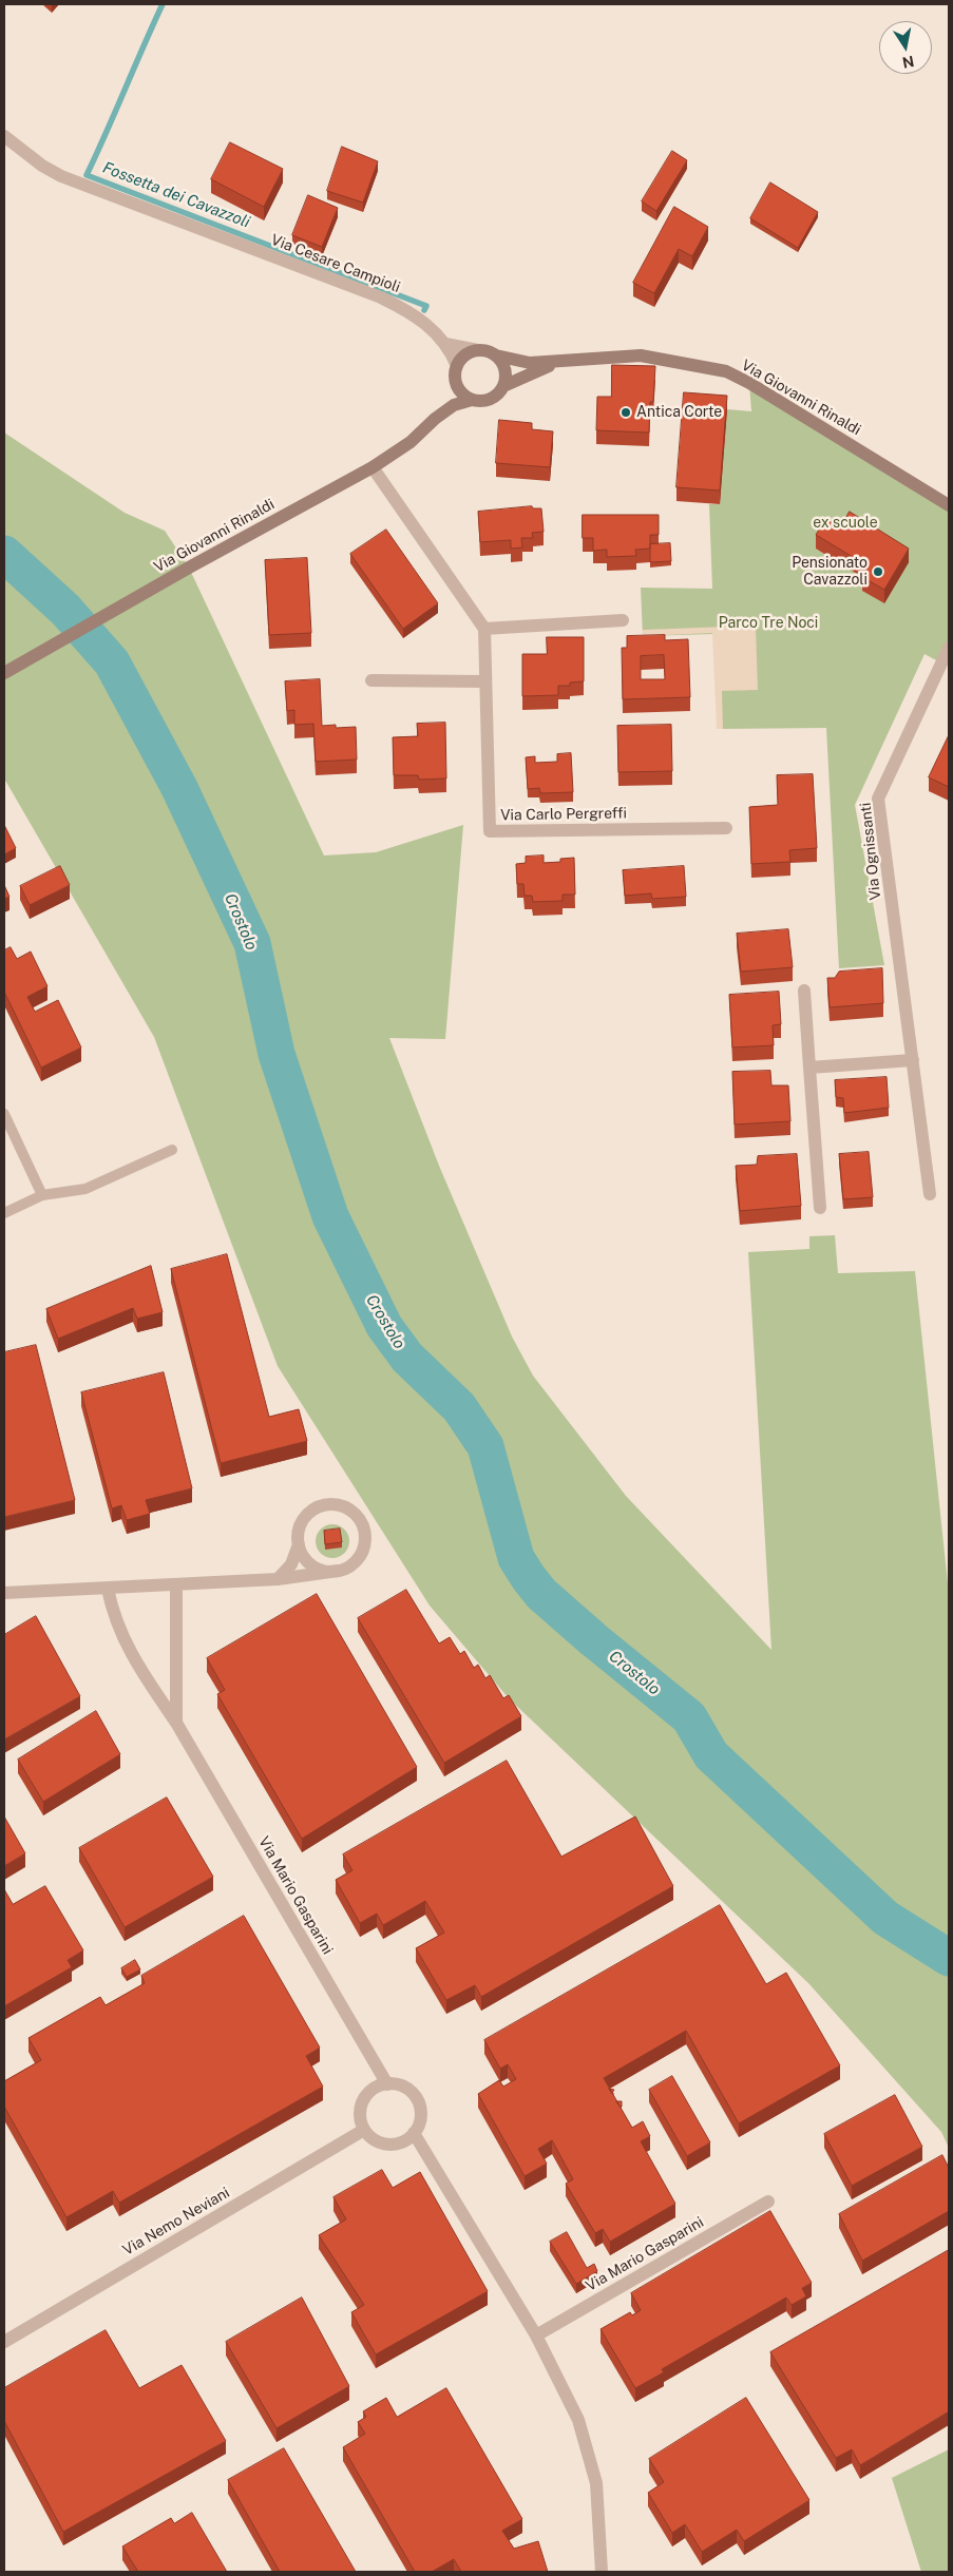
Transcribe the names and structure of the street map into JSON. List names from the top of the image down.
{
  "streets": {
    "street": [
      "Via Cesare Campioli",
      "Via Giovanni Rinaldi",
      "Via Carlo Pergreffi",
      "Via Ognissanti",
      "Via Mario Gasparini",
      "Via Nemo Neviani"
    ]
  },
  "crossings": [
    ["Via Mario Gasparini", "Via Nemo Neviani"]
  ],
  "water": ["Fossetta dei Cavazzoli", "Crostolo"],
  "parks": ["ex scuole", "Parco Tre Noci"],
  "places": ["Antica Corte", "Pensionato Cavazzoli"],
  "north": "bottom"
}
